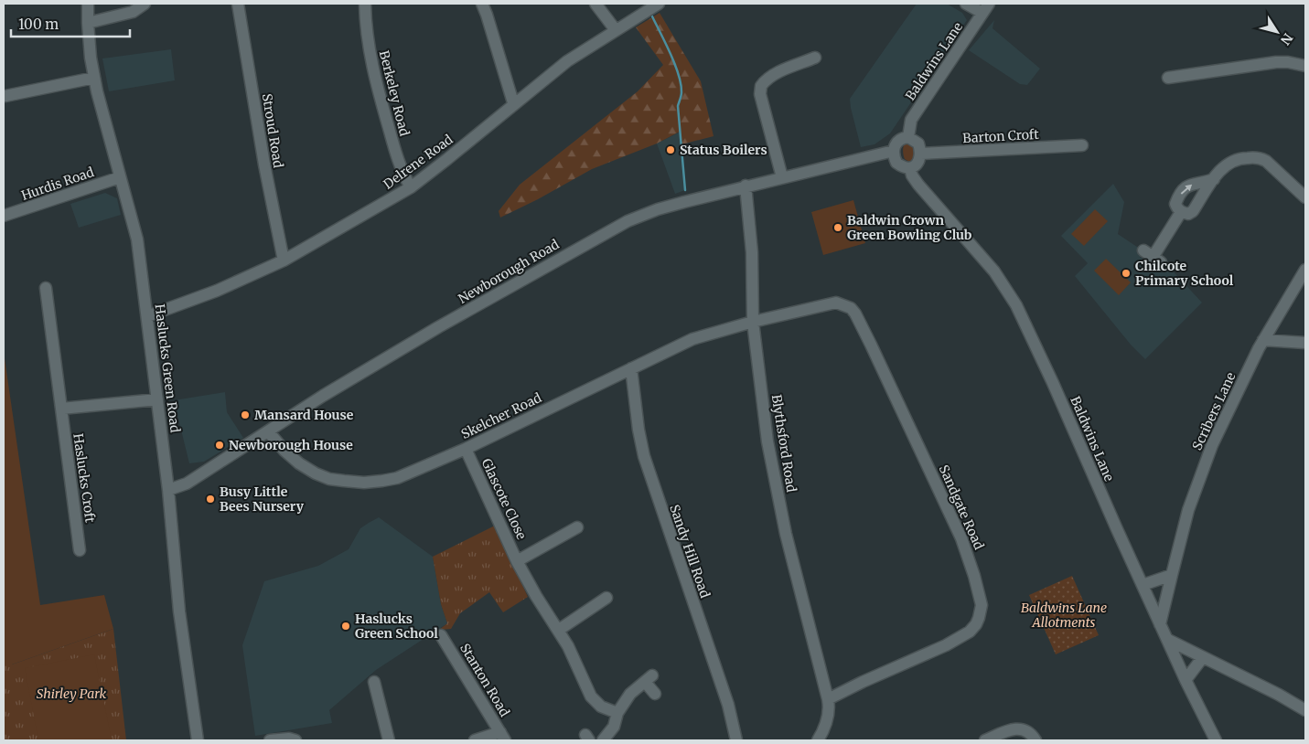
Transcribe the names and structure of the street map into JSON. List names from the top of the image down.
{
  "streets": {
    "street": [
      "Baldwins Lane",
      "Berkeley Road",
      "Stroud Road",
      "Barton Croft",
      "Delrene Road",
      "Hurdis Road",
      "Newborough Road",
      "Haslucks Green Road",
      "Scribers Lane",
      "Skelcher Road",
      "Blythsford Road",
      "Haslucks Croft",
      "Glascote Close",
      "Sandgate Road",
      "Sandy Hill Road",
      "Stanton Road"
    ]
  },
  "crossings": [
    ["Baldwins Lane", "Barton Croft"],
    ["Baldwins Lane", "Newborough Road"],
    ["Baldwins Lane", "Scribers Lane"],
    ["Berkeley Road", "Delrene Road"],
    ["Stroud Road", "Delrene Road"],
    ["Barton Croft", "Newborough Road"],
    ["Delrene Road", "Haslucks Green Road"],
    ["Hurdis Road", "Haslucks Green Road"],
    ["Newborough Road", "Haslucks Green Road"],
    ["Newborough Road", "Skelcher Road"],
    ["Newborough Road", "Blythsford Road"],
    ["Skelcher Road", "Blythsford Road"],
    ["Skelcher Road", "Glascote Close"],
    ["Skelcher Road", "Sandgate Road"],
    ["Skelcher Road", "Sandy Hill Road"],
    ["Blythsford Road", "Sandgate Road"]
  ],
  "parks": ["Baldwins Lane Allotments", "Shirley Park"],
  "places": [
    "Status Boilers",
    "Baldwin Crown Green Bowling Club",
    "Chilcote Primary School",
    "Mansard House",
    "Newborough House",
    "Busy Little Bees Nursery",
    "Haslucks Green School"
  ],
  "scale_bar": "100 m",
  "north": "bottom right"
}
